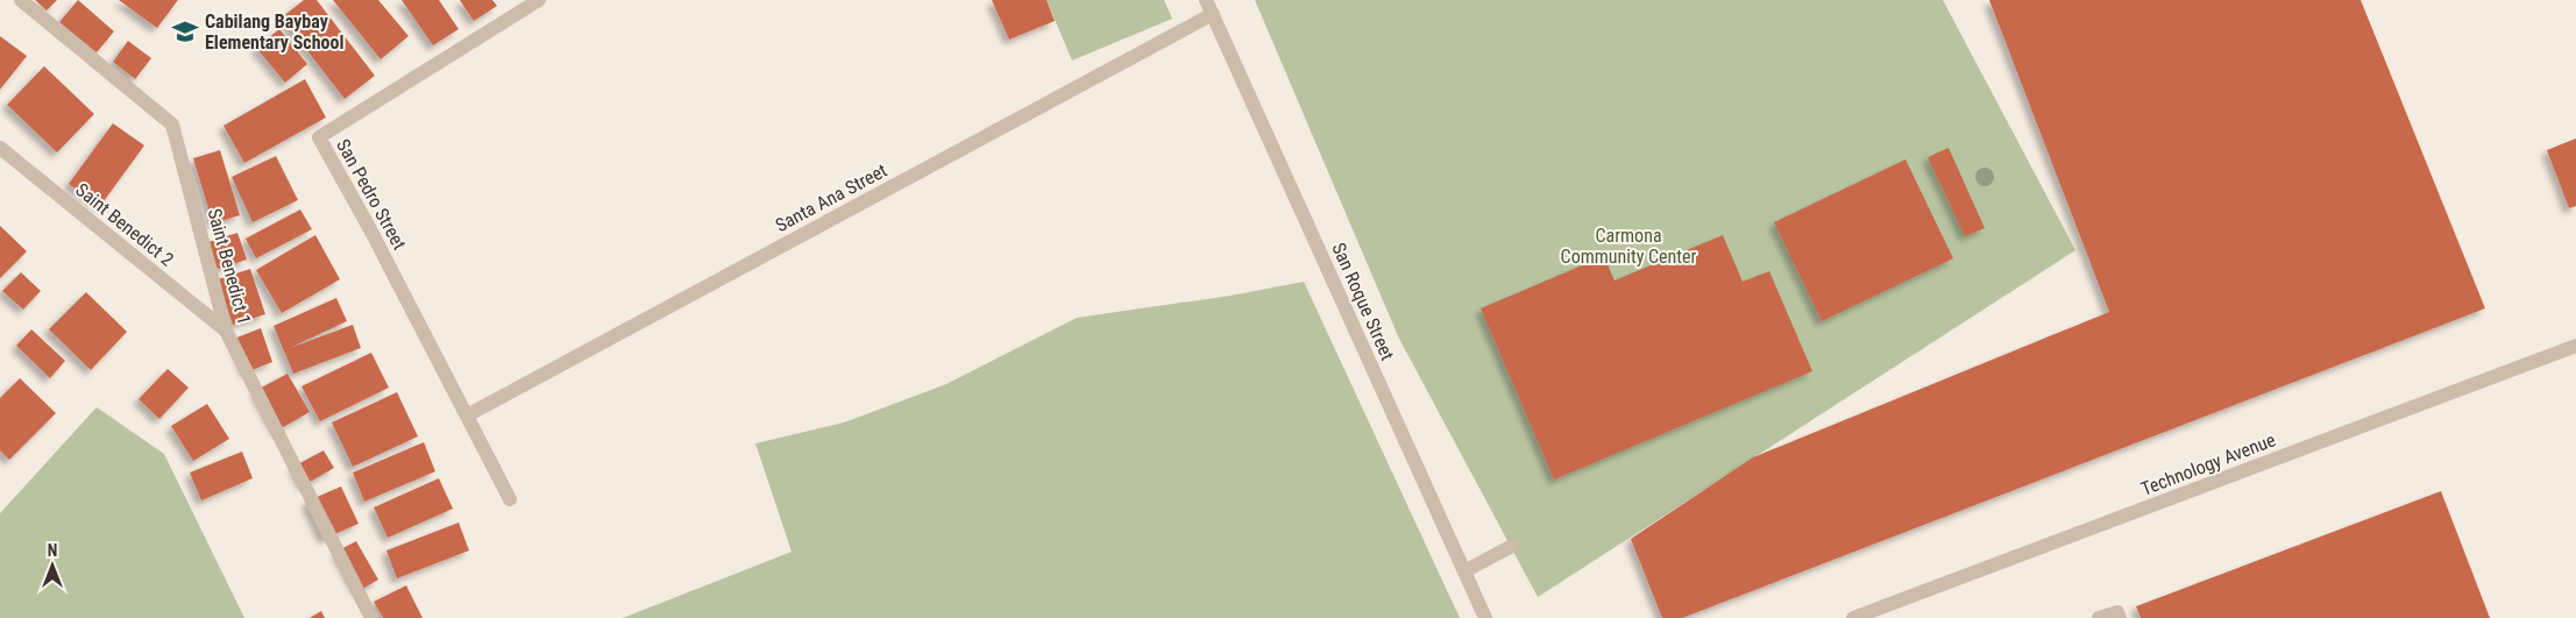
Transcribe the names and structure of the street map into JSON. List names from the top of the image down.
{
  "streets": {
    "street": [
      "San Pedro Street",
      "Santa Ana Street",
      "Saint Benedict 2",
      "Saint Benedict 1",
      "San Roque Street",
      "Technology Avenue"
    ]
  },
  "crossings": [
    ["San Pedro Street", "Santa Ana Street"],
    ["Santa Ana Street", "San Roque Street"],
    ["Saint Benedict 2", "Saint Benedict 1"]
  ],
  "parks": ["Carmona Community Center"],
  "places": {
    "school or university": ["Cabilang Baybay Elementary School"]
  },
  "north": "top"
}
